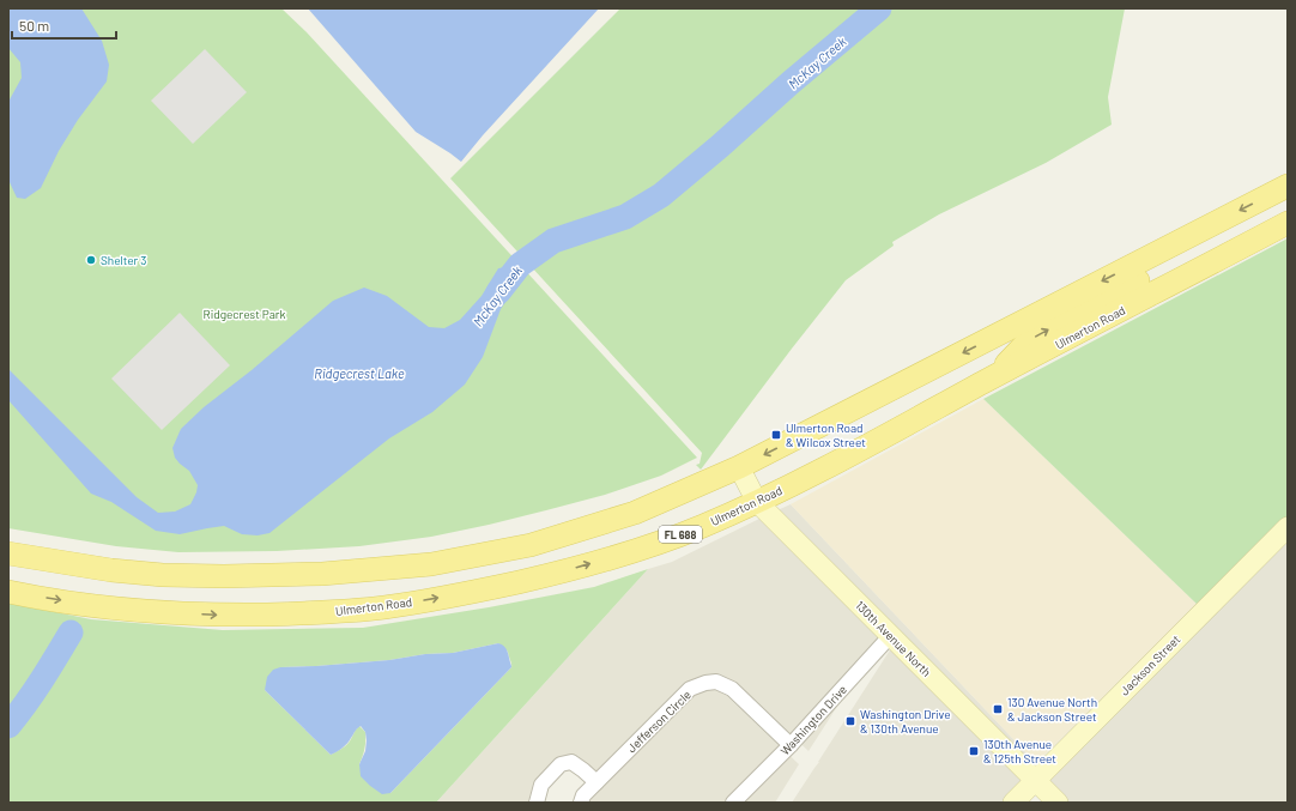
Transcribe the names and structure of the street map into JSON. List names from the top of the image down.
{
  "streets": {
    "main road": ["Ulmerton Road", "FL 688"],
    "street": [
      "130th Avenue North",
      "Jackson Street",
      "Washington Drive",
      "Jefferson Circle"
    ]
  },
  "crossings": [
    ["Ulmerton Road", "130th Avenue North"],
    ["130th Avenue North", "Jackson Street"],
    ["130th Avenue North", "Washington Drive"],
    ["Washington Drive", "Jefferson Circle"]
  ],
  "water": ["McKay Creek", "Ridgecrest Lake"],
  "parks": ["Ridgecrest Park"],
  "places": {
    "other": ["Shelter 3"],
    "transit": [
      "Ulmerton Road & Wilcox Street",
      "130 Avenue North & Jackson Street",
      "Washington Drive & 130th Avenue",
      "130th Avenue & 125th Street"
    ]
  },
  "scale_bar": "50 m"
}
